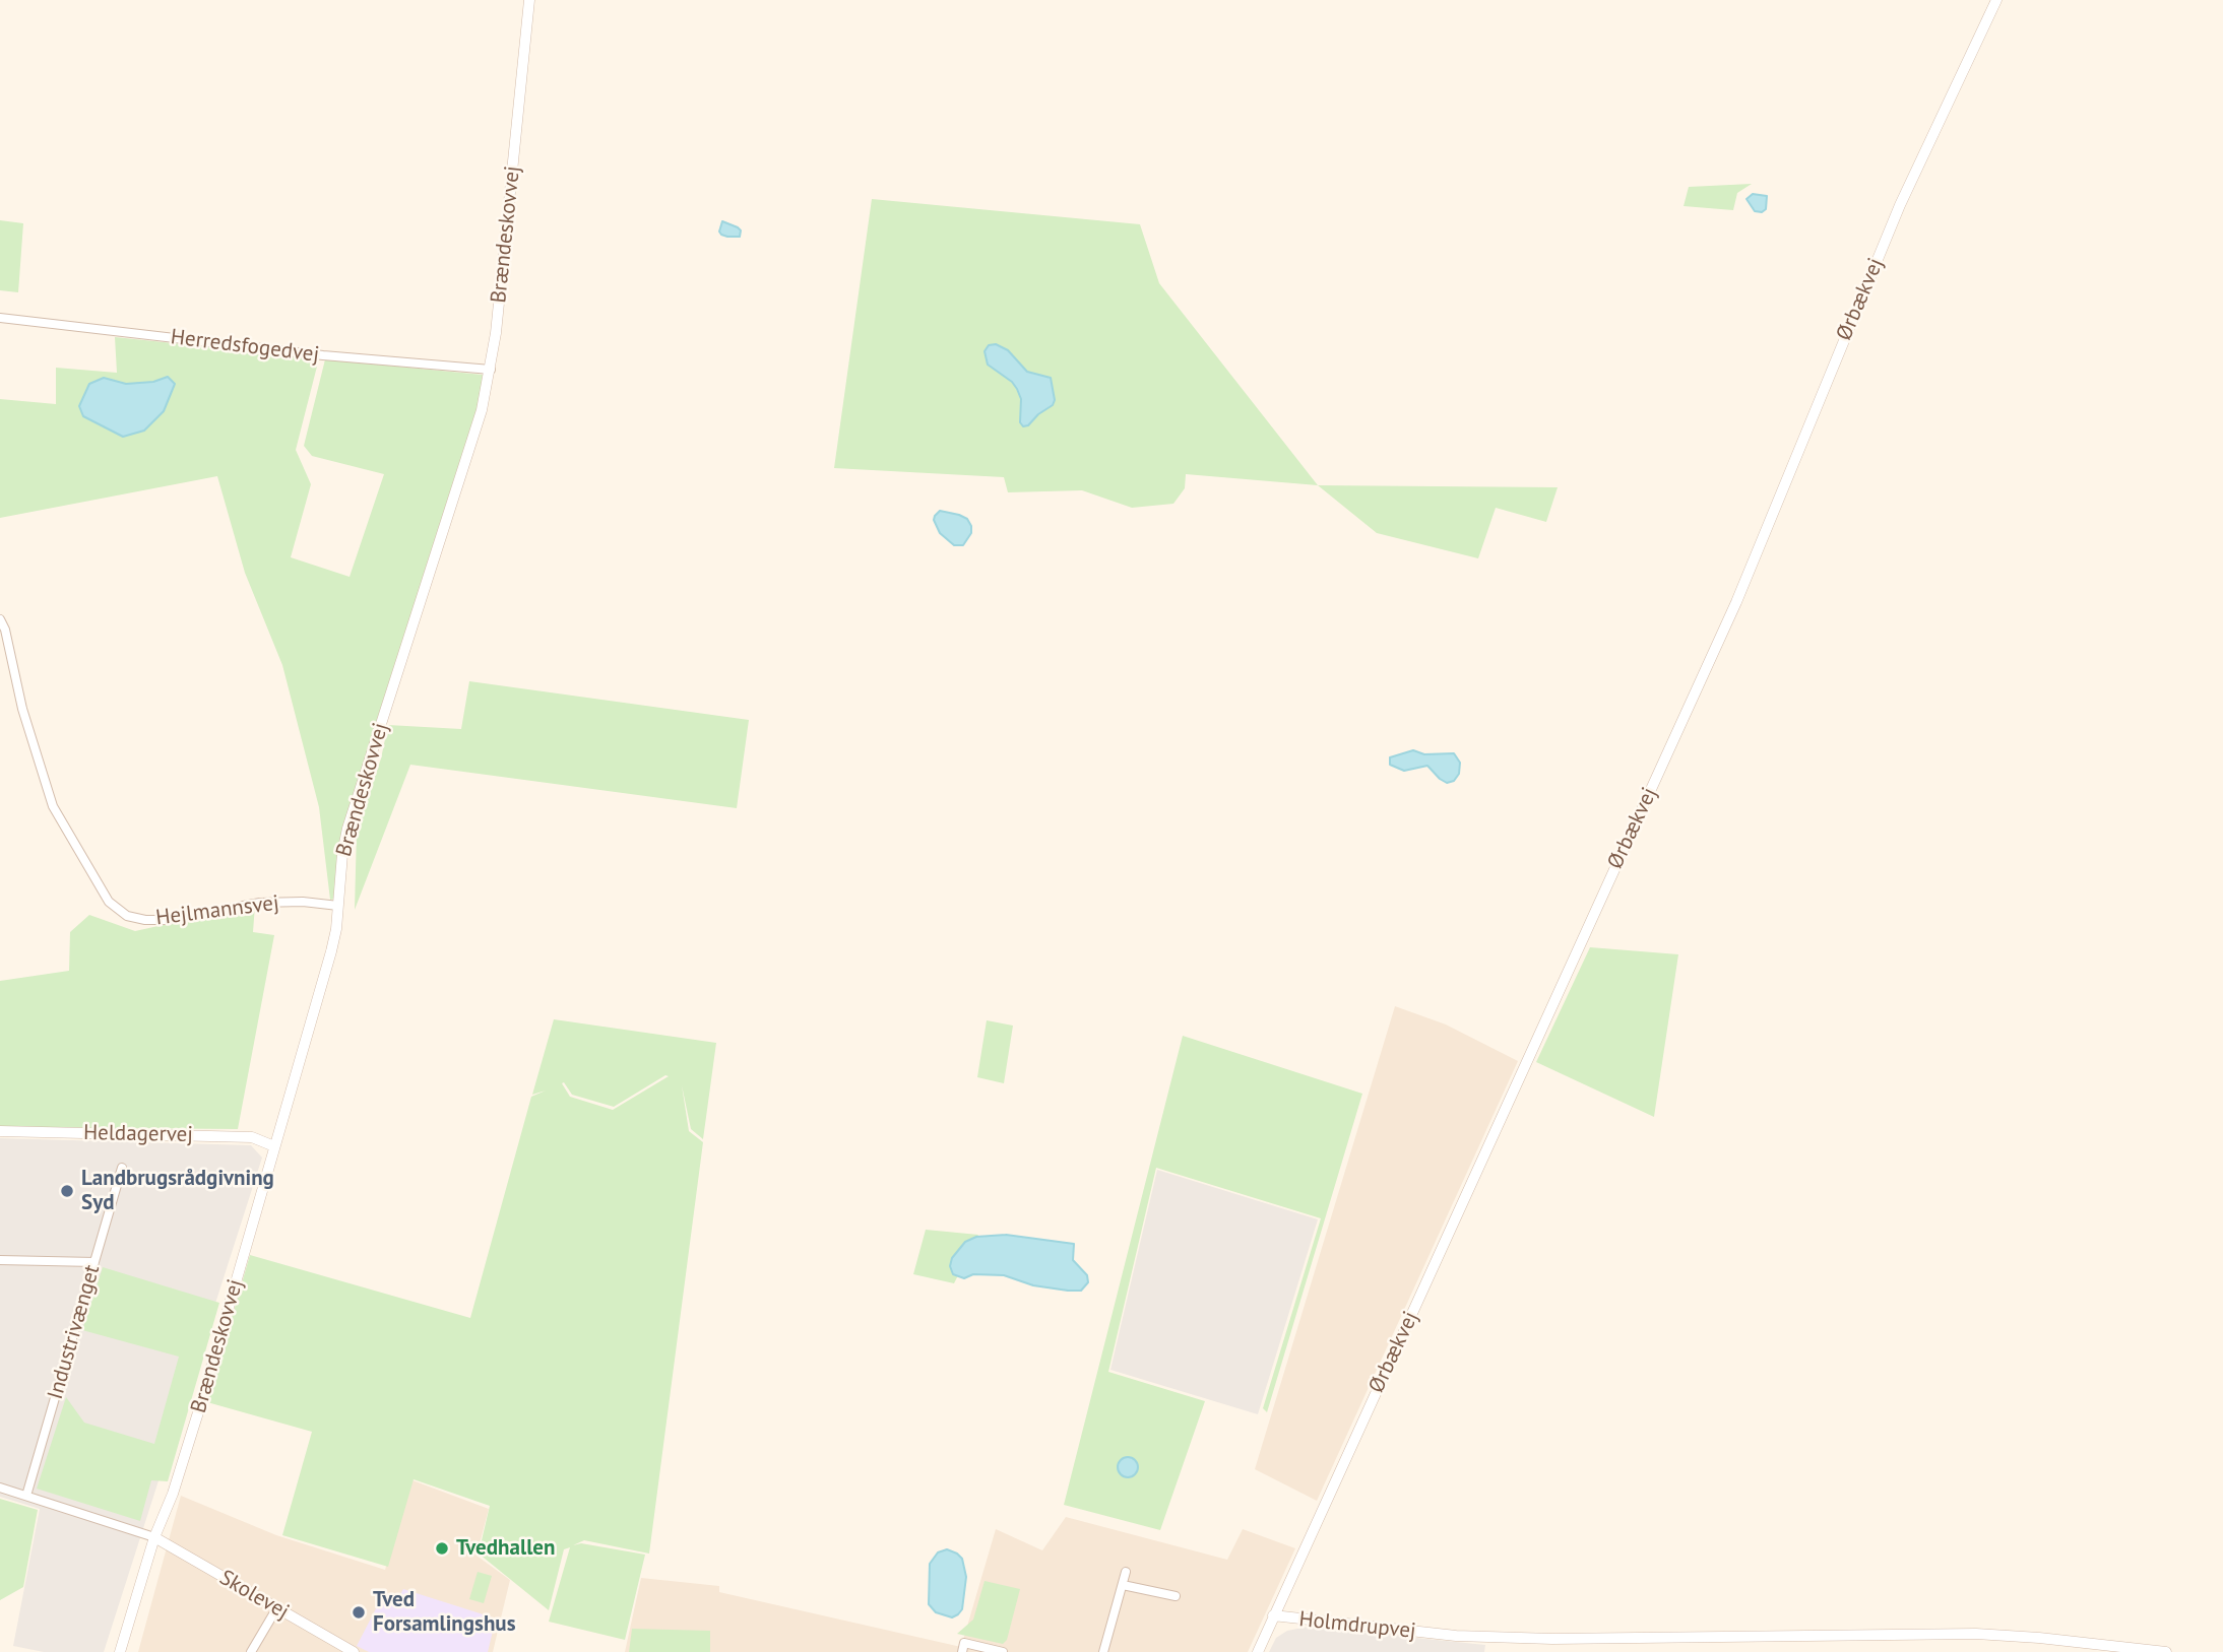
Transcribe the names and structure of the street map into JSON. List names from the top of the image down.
{
  "streets": {
    "street": [
      "Brændeskovvej",
      "Ørbækvej",
      "Herredsfogedvej",
      "Hejlmannsvej",
      "Heldagervej",
      "Industrivænget",
      "Skolevej",
      "Holmdrupvej"
    ]
  },
  "crossings": [
    ["Brændeskovvej", "Herredsfogedvej"],
    ["Brændeskovvej", "Hejlmannsvej"],
    ["Brændeskovvej", "Heldagervej"],
    ["Brændeskovvej", "Skolevej"],
    ["Ørbækvej", "Holmdrupvej"]
  ],
  "places": ["Landbrugsrådgivning Syd", "Tvedhallen", "Tved Forsamlingshus"]
}
